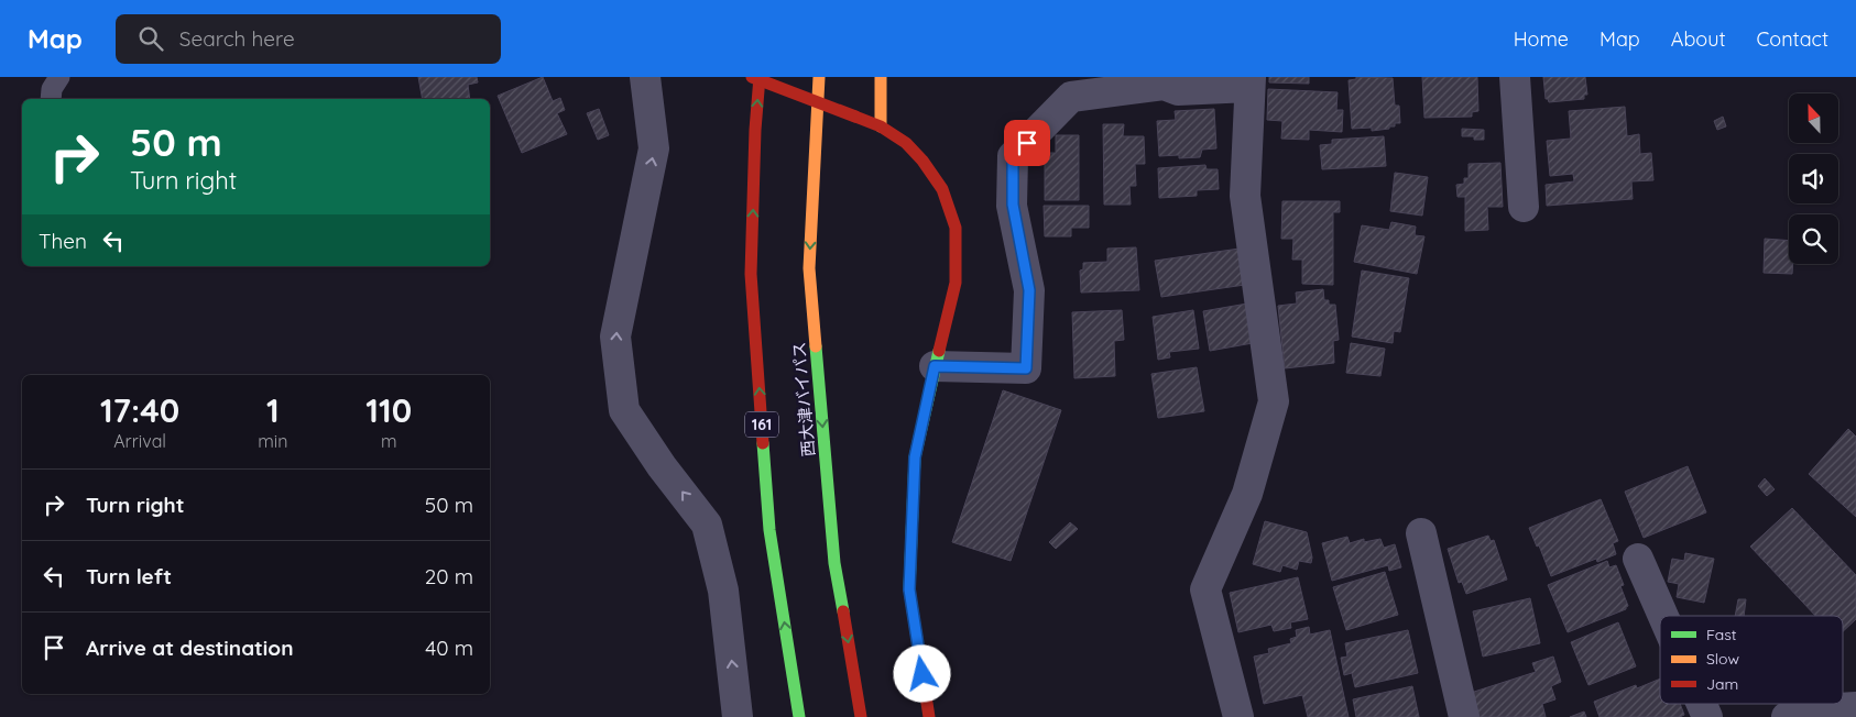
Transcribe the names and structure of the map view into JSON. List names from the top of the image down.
{
  "streets": {
    "main road": ["西大津バイパス", "161"]
  },
  "legend": ["Fast", "Slow", "Jam"],
  "north": "top",
  "page": {
    "header": "Map",
    "search": "Search here",
    "nav": [
      "Home",
      "Map",
      "About",
      "Contact"
    ],
    "turn": ["50 m", "Turn right"],
    "then": "Then",
    "eta": [
      "17:40",
      "Arrival",
      "1",
      "min",
      "110",
      "m"
    ],
    "list": [
      {
        "name": "Turn right",
        "value": "50 m"
      },
      {
        "name": "Turn left",
        "value": "20 m"
      },
      {
        "name": "Arrive at destination",
        "value": "40 m"
      }
    ]
  }
}
